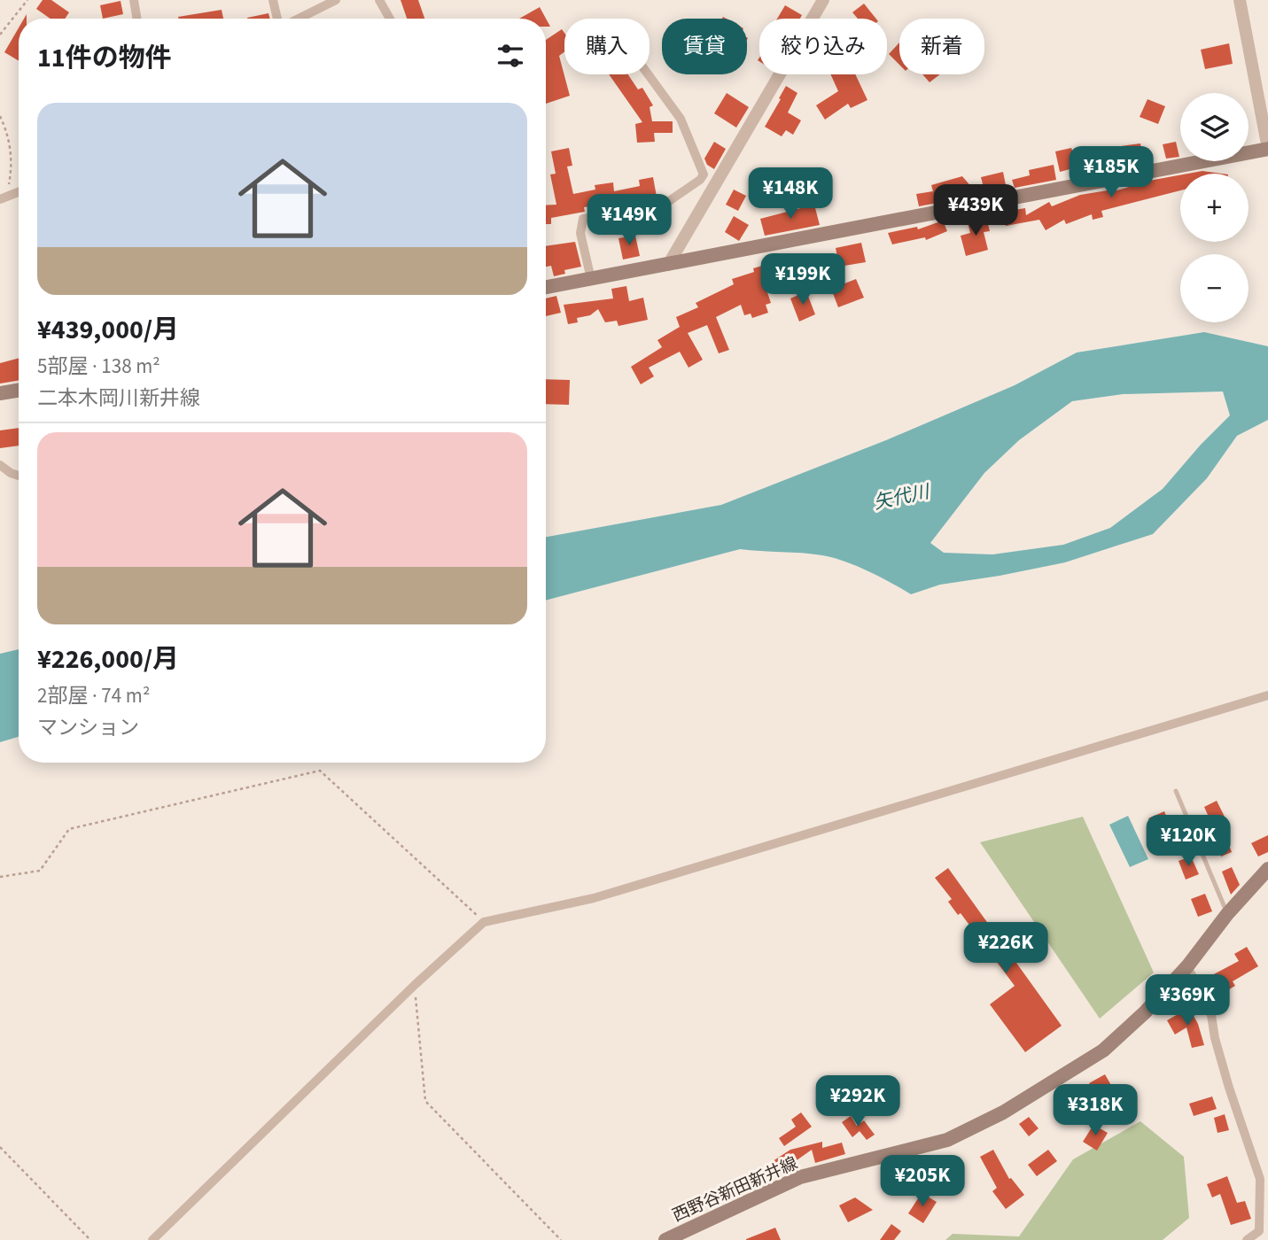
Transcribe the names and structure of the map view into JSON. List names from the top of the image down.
{
  "streets": {
    "main road": ["西野谷新田新井線"]
  },
  "water": ["矢代川"],
  "page": {
    "chip": [
      "購入",
      "賃貸",
      "絞り込み",
      "新着"
    ],
    "heading": "11件の物件",
    "map_buttons": ["+", "−"],
    "list": [
      {
        "name": "¥439,000/月",
        "note": "5部屋 · 138 m² · 二本木岡川新井線"
      },
      {
        "name": "¥226,000/月",
        "note": "2部屋 · 74 m² · マンション"
      }
    ],
    "price": [
      "¥185K",
      "¥148K",
      "¥439K",
      "¥149K",
      "¥199K",
      "¥120K",
      "¥226K",
      "¥369K",
      "¥292K",
      "¥318K",
      "¥205K"
    ]
  }
}
